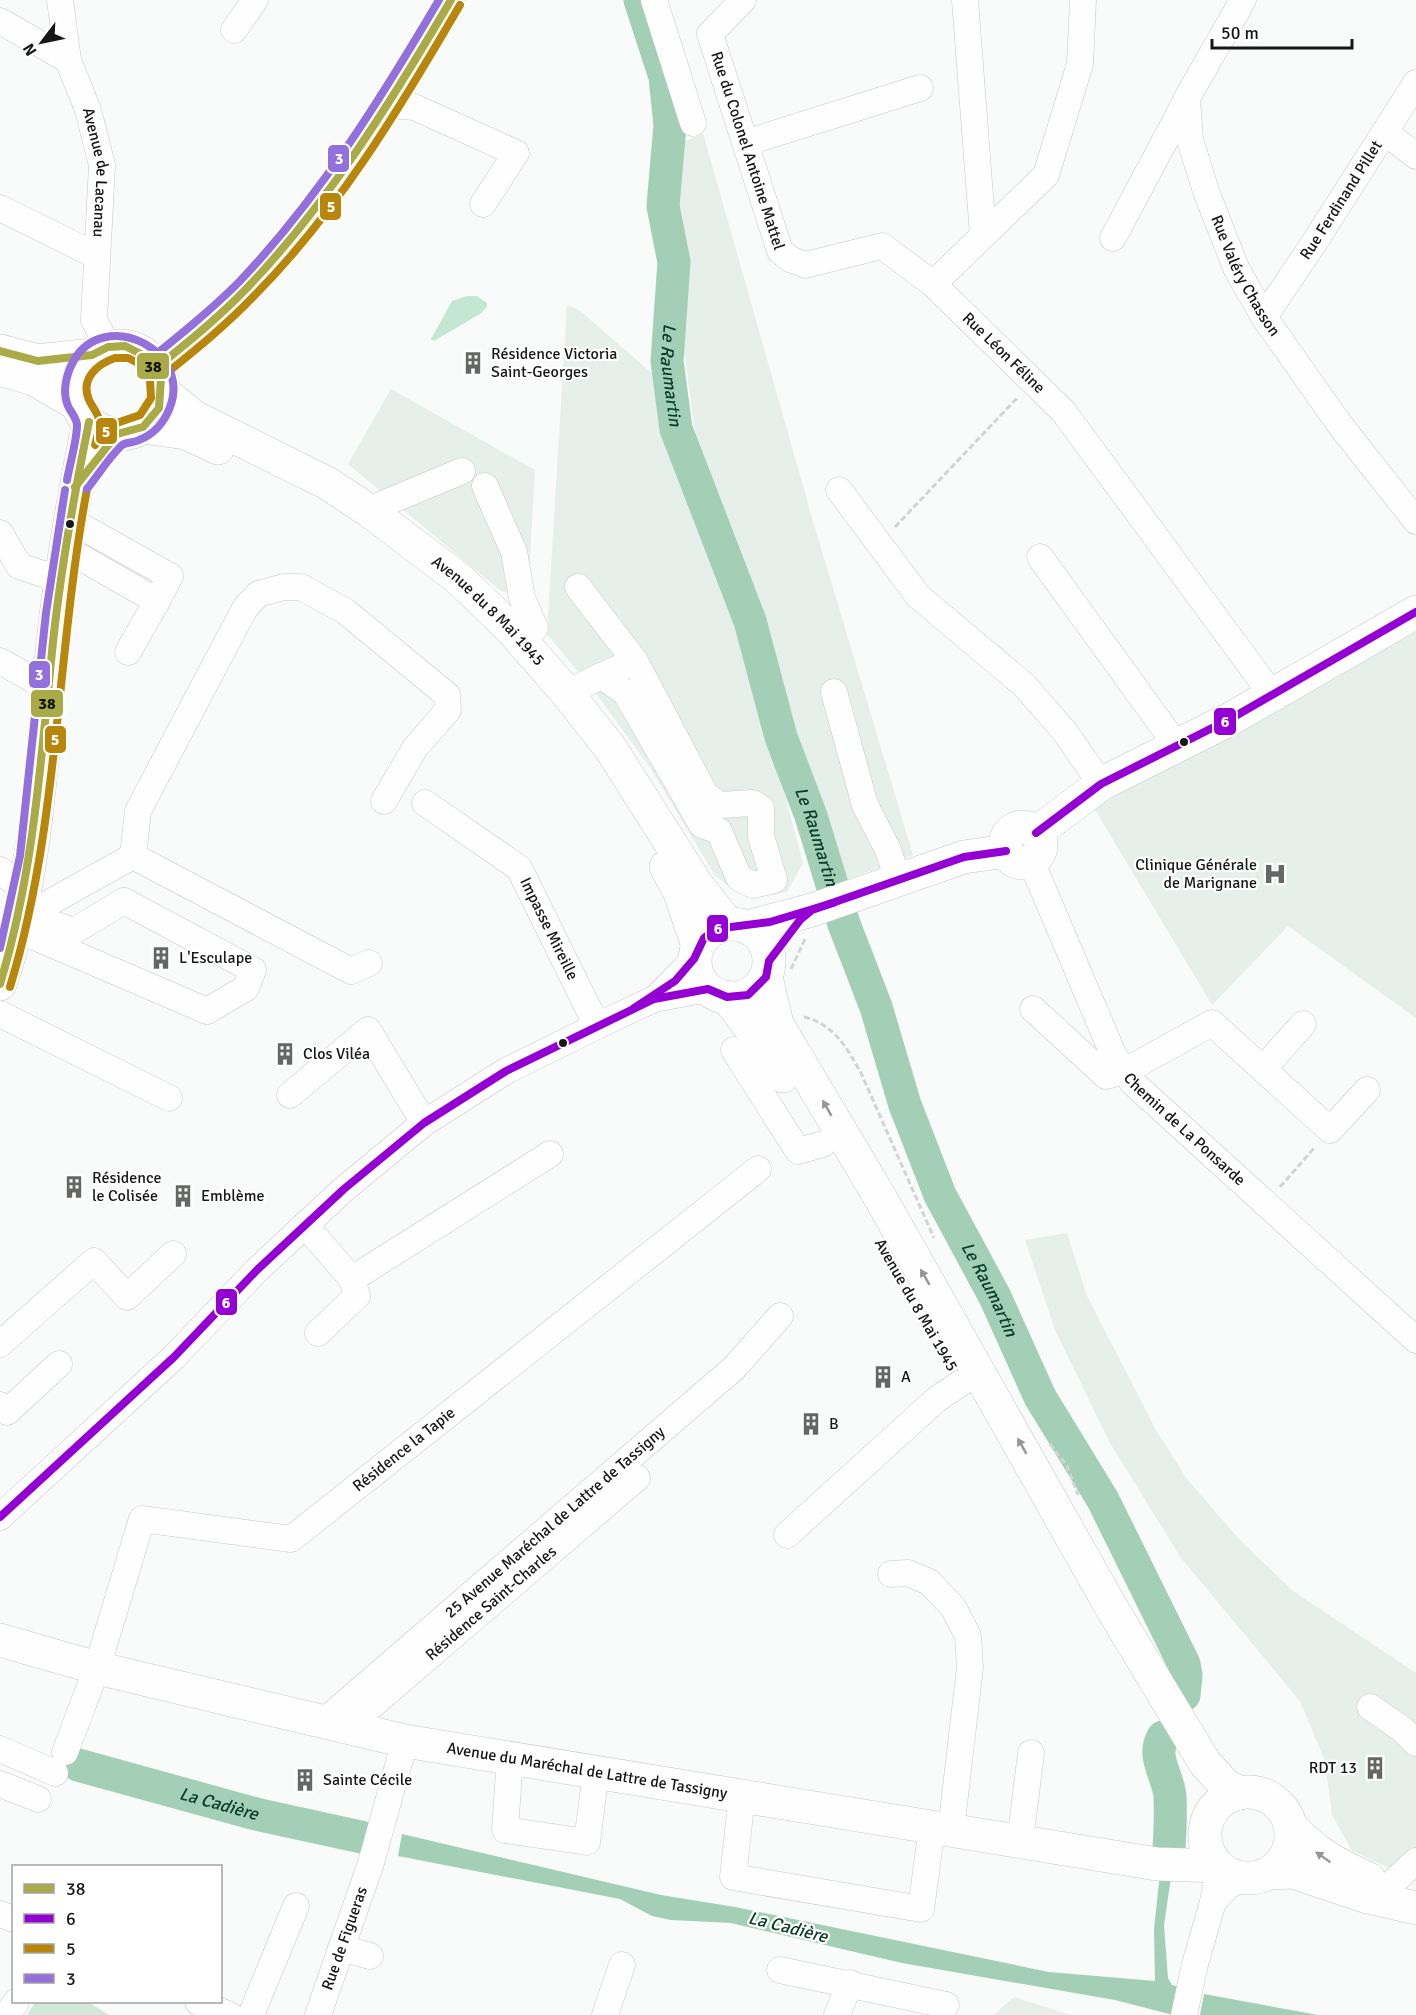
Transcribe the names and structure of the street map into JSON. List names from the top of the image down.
{
  "streets": {
    "main road": ["Avenue du 8 Mai 1945", "Avenue du Maréchal de Lattre de Tassigny"],
    "street": [
      "Rue du Colonel Antoine Mattel",
      "Avenue de Lacanau",
      "Rue Ferdinand Pillet",
      "Rue Valéry Chasson",
      "Rue Léon Féline",
      "Impasse Mireille",
      "Chemin de La Ponsarde",
      "Résidence la Tapie",
      "25 Avenue Maréchal de Lattre de Tassigny",
      "Résidence Saint-Charles",
      "Rue de Figueras"
    ]
  },
  "crossings": [
    ["Rue du Colonel Antoine Mattel", "Rue Léon Féline"],
    ["Avenue de Lacanau", "Avenue du 8 Mai 1945"],
    ["Rue Ferdinand Pillet", "Rue Valéry Chasson"],
    ["Avenue du 8 Mai 1945", "Avenue du Maréchal de Lattre de Tassigny"],
    ["Résidence la Tapie", "Avenue du Maréchal de Lattre de Tassigny"],
    ["25 Avenue Maréchal de Lattre de Tassigny", "Résidence Saint-Charles"],
    ["25 Avenue Maréchal de Lattre de Tassigny", "Avenue du Maréchal de Lattre de Tassigny"],
    ["Résidence Saint-Charles", "Avenue du Maréchal de Lattre de Tassigny"],
    ["Avenue du Maréchal de Lattre de Tassigny", "Rue de Figueras"]
  ],
  "water": ["Le Raumartin", "La Cadière"],
  "places": {
    "building": [
      "Résidence Victoria Saint-Georges",
      "L'Esculape",
      "Clos Viléa",
      "Résidence le Colisée",
      "Emblème",
      "A",
      "B",
      "RDT 13",
      "Sainte Cécile"
    ],
    "hospital": ["Clinique Générale de Marignane"]
  },
  "lines": [
    "transit line 38",
    "transit line 3",
    "transit line 5",
    "transit line 6"
  ],
  "legend": [
    "38",
    "6",
    "5",
    "3"
  ],
  "scale_bar": "50 m",
  "north": "bottom left"
}
